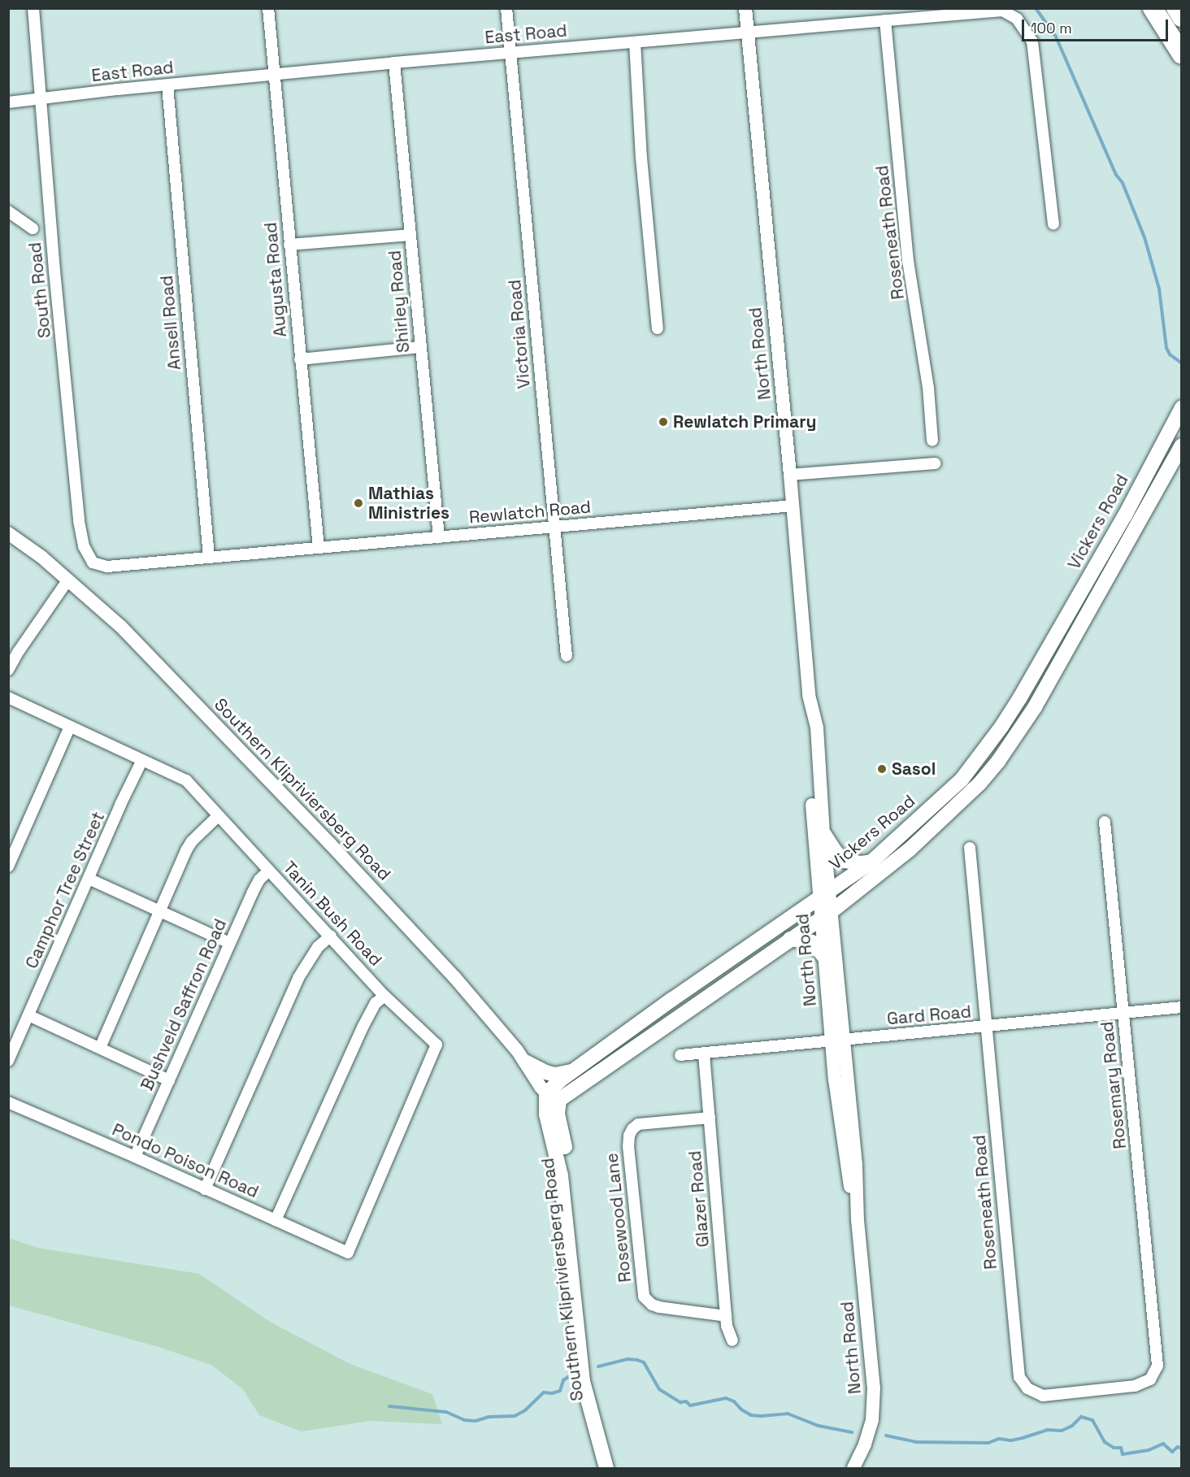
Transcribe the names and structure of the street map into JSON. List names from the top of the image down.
{
  "streets": {
    "main road": ["Vickers Road", "Southern Klipriviersberg Road"],
    "street": [
      "East Road",
      "Roseneath Road",
      "Augusta Road",
      "South Road",
      "Shirley Road",
      "Ansell Road",
      "Victoria Road",
      "North Road",
      "Rewlatch Road",
      "Camphor Tree Street",
      "Tanin Bush Road",
      "Bushveld Saffron Road",
      "Gard Road",
      "Rosemary Road",
      "Pondo Poison Road",
      "Glazer Road",
      "Rosewood Lane"
    ]
  },
  "crossings": [
    ["East Road", "Roseneath Road"],
    ["East Road", "Augusta Road"],
    ["East Road", "South Road"],
    ["East Road", "Shirley Road"],
    ["East Road", "Ansell Road"],
    ["East Road", "Victoria Road"],
    ["East Road", "North Road"],
    ["Roseneath Road", "Gard Road"],
    ["Roseneath Road", "Rosemary Road"],
    ["Augusta Road", "Rewlatch Road"],
    ["South Road", "Rewlatch Road"],
    ["Shirley Road", "Rewlatch Road"],
    ["Ansell Road", "Rewlatch Road"],
    ["Victoria Road", "Rewlatch Road"],
    ["North Road", "Rewlatch Road"],
    ["North Road", "Vickers Road"],
    ["North Road", "Gard Road"],
    ["Vickers Road", "Southern Klipriviersberg Road"],
    ["Camphor Tree Street", "Tanin Bush Road"],
    ["Tanin Bush Road", "Bushveld Saffron Road"],
    ["Tanin Bush Road", "Pondo Poison Road"],
    ["Bushveld Saffron Road", "Pondo Poison Road"],
    ["Gard Road", "Rosemary Road"],
    ["Gard Road", "Glazer Road"],
    ["Glazer Road", "Rosewood Lane"]
  ],
  "places": ["Rewlatch Primary", "Mathias Ministries", "Sasol"],
  "scale_bar": "100 m"
}
